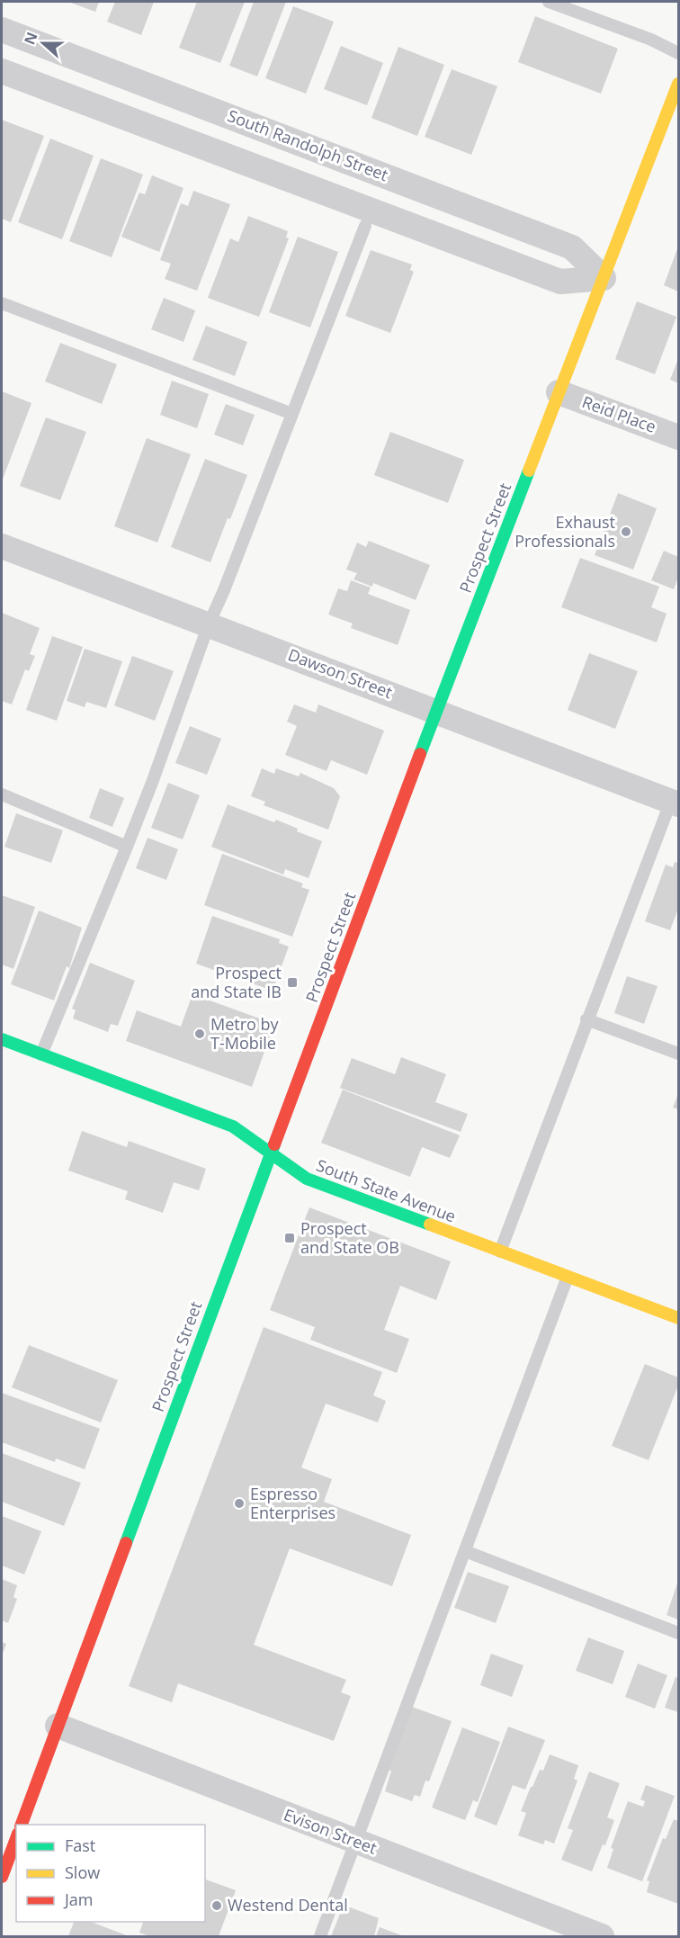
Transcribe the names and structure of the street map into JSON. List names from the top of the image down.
{
  "streets": {
    "main road": ["Prospect Street", "South State Avenue"],
    "street": [
      "South Randolph Street",
      "Reid Place",
      "Dawson Street",
      "Evison Street"
    ]
  },
  "crossings": [
    ["South Randolph Street", "Prospect Street"],
    ["Reid Place", "Prospect Street"],
    ["Prospect Street", "Dawson Street"],
    ["Prospect Street", "South State Avenue"],
    ["Prospect Street", "Evison Street"]
  ],
  "places": {
    "other": [
      "Exhaust Professionals",
      "Metro by T-Mobile",
      "Espresso Enterprises",
      "Westend Dental"
    ],
    "transit": ["Prospect and State IB", "Prospect and State OB"]
  },
  "legend": ["Fast", "Slow", "Jam"],
  "north": "left"
}
